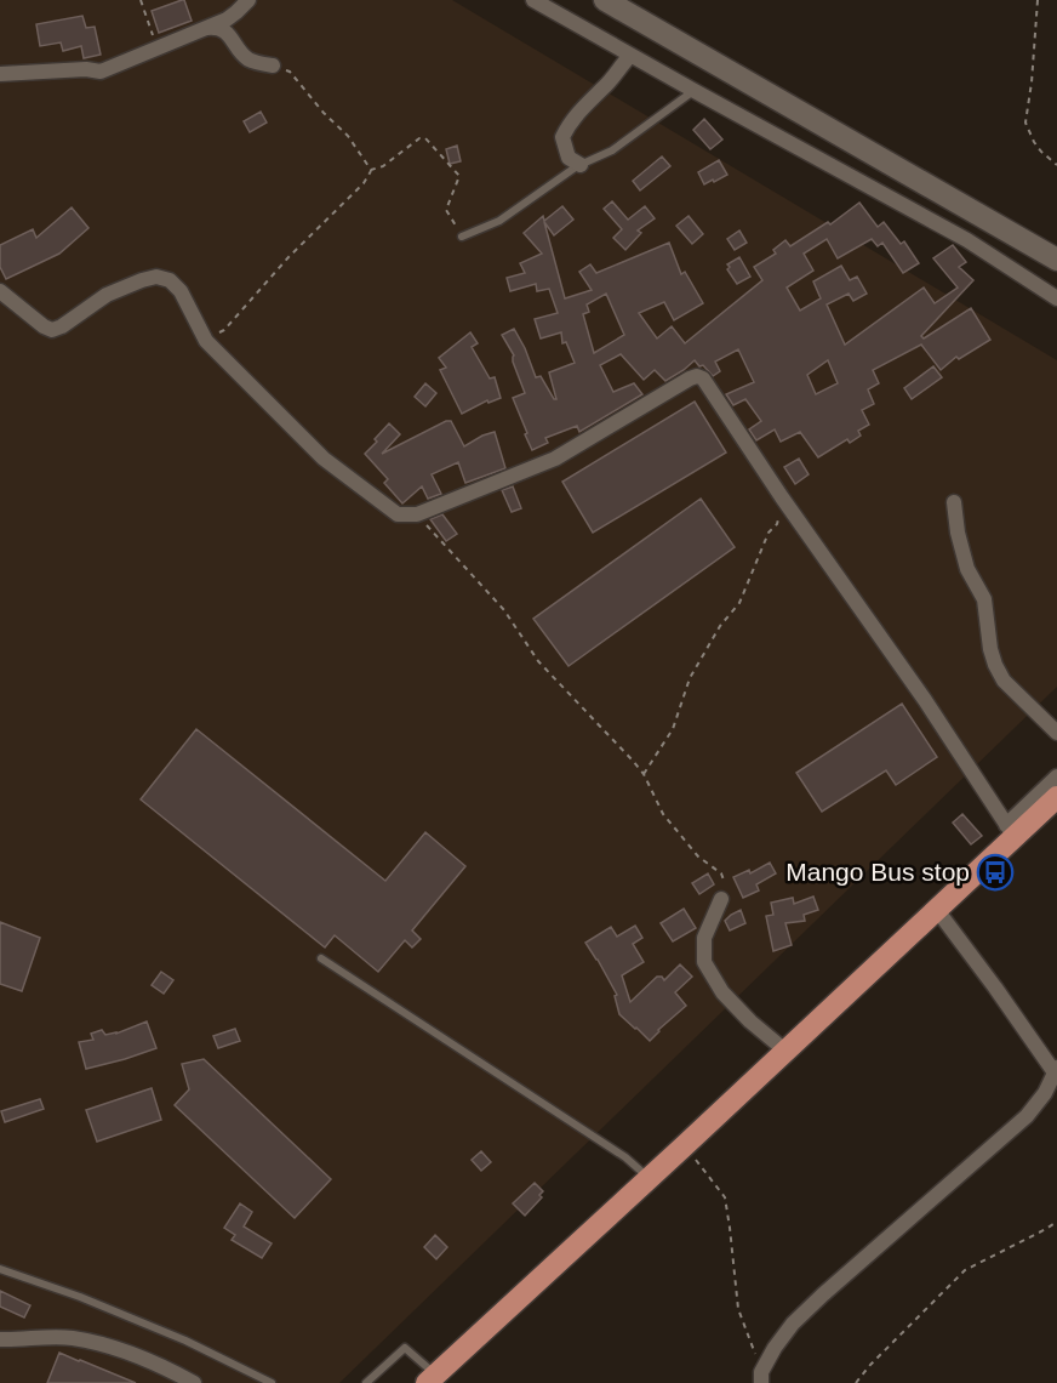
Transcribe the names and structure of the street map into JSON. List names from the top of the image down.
{
  "places": {
    "bus stop": ["Mango Bus stop"]
  }
}
